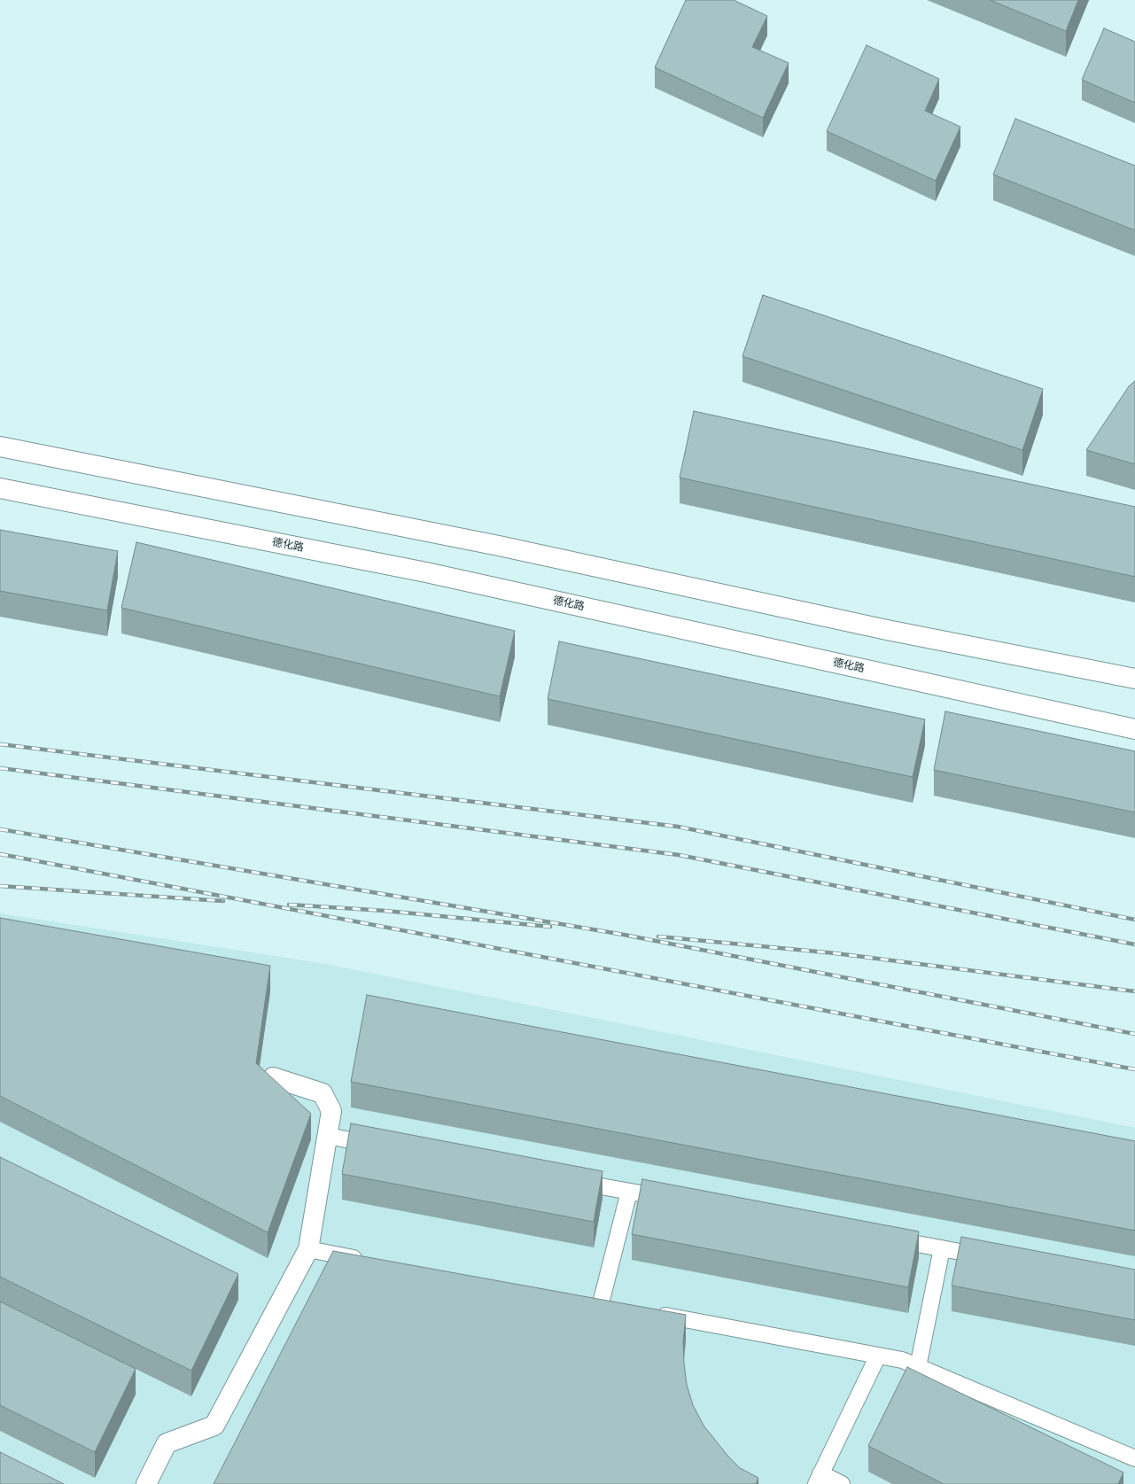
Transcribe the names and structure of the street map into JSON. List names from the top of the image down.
{
  "streets": {
    "main road": ["德化路"]
  }
}
